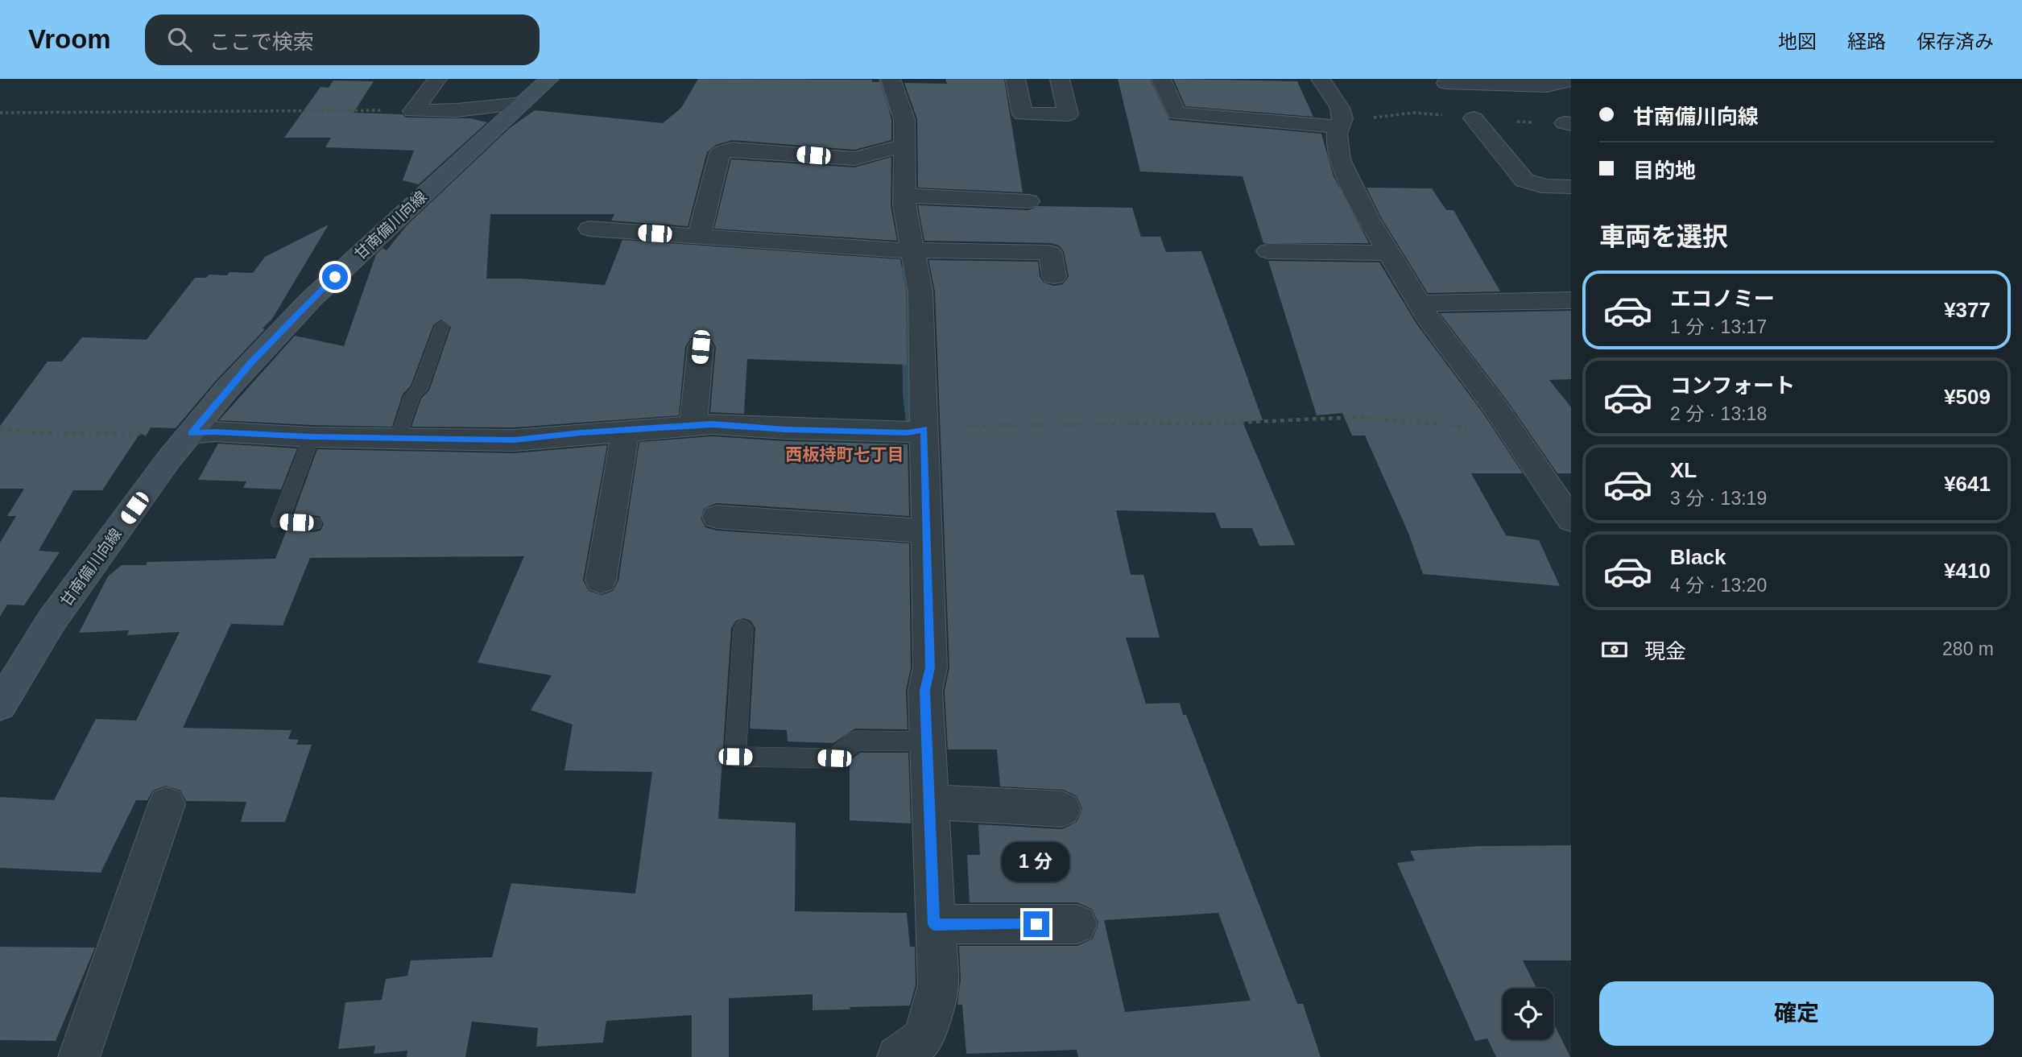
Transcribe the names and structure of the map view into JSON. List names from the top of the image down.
{
  "streets": {
    "main road": ["甘南備川向線"]
  },
  "districts": ["西板持町七丁目"],
  "page": {
    "header": "Vroom",
    "search": "ここで検索",
    "nav": ["地図", "経路", "保存済み"],
    "banner": ["甘南備川向線", "目的地"],
    "heading": "車両を選択",
    "list": [
      {
        "name": "エコノミー",
        "note": "1 分 · 13:17",
        "value": "¥377"
      },
      {
        "name": "コンフォート",
        "note": "2 分 · 13:18",
        "value": "¥509"
      },
      {
        "name": "XL",
        "note": "3 分 · 13:19",
        "value": "¥641"
      },
      {
        "name": "Black",
        "note": "4 分 · 13:20",
        "value": "¥410"
      }
    ],
    "pay": ["現金", "280 m"],
    "bubble": "1 分",
    "buttons": "確定"
  }
}
